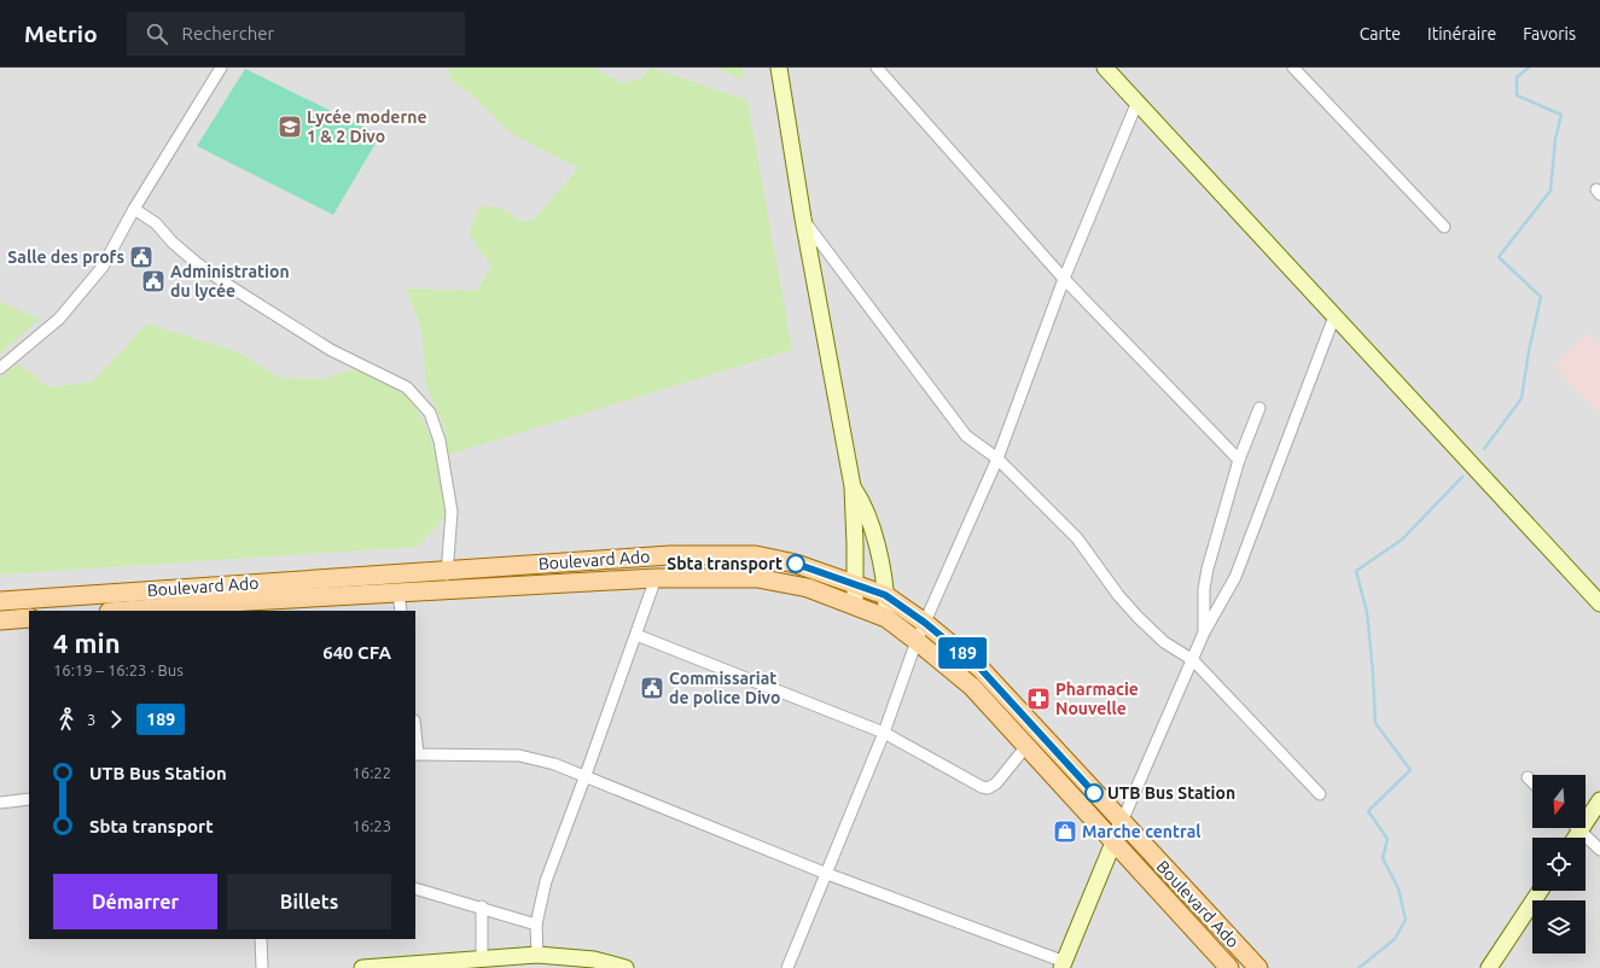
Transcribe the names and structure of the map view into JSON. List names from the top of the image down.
{
  "streets": {
    "main road": ["Boulevard Ado"]
  },
  "places": {
    "school or university": ["Lycée moderne 1 & 2 Divo"],
    "public building": ["Salle des profs", "Administration du lycée", "Commissariat de police Divo"],
    "other": ["Sbta transport", "UTB Bus Station"],
    "pharmacy": ["Pharmacie Nouvelle"],
    "shop": ["Marche central"]
  },
  "lines": ["bus line 189"],
  "north": "bottom",
  "page": {
    "header": "Metrio",
    "search": "Rechercher",
    "nav": ["Carte", "Itinéraire", "Favoris"],
    "on_map": "189",
    "heading": ["4 min", "16:19 – 16:23 · Bus", "640 CFA"],
    "legs": ["3", "189"],
    "list": [
      {
        "name": "UTB Bus Station",
        "value": "16:22"
      },
      {
        "name": "Sbta transport",
        "value": "16:23"
      }
    ],
    "buttons": ["Démarrer", "Billets"]
  }
}
